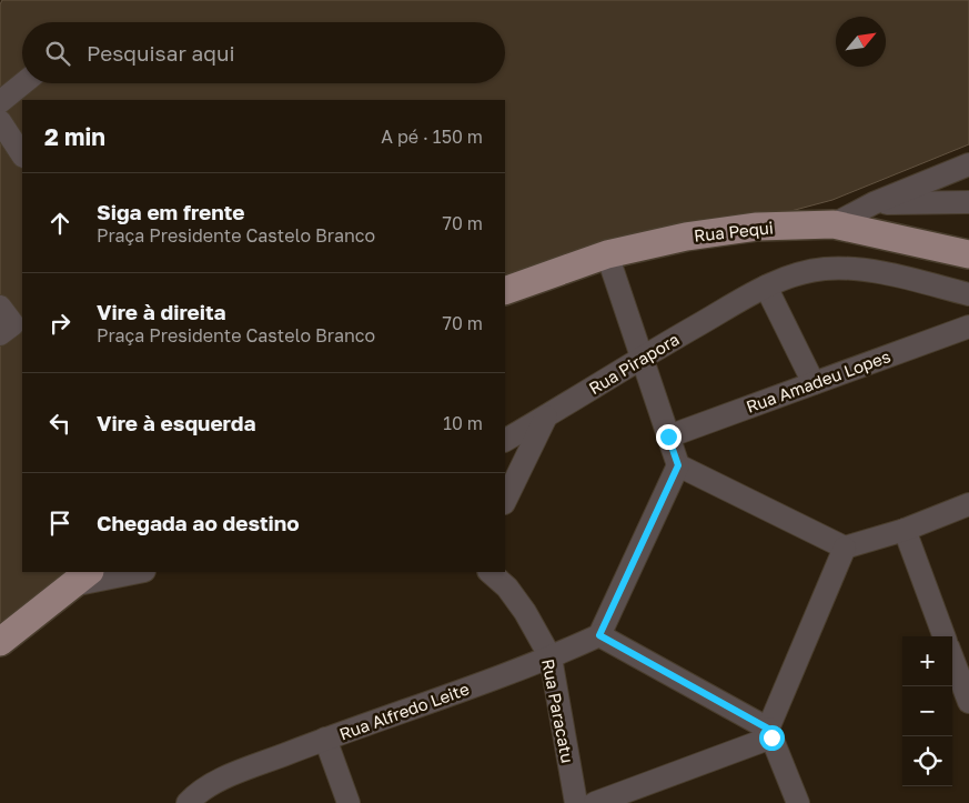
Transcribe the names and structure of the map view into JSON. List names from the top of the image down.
{
  "streets": {
    "main road": ["Rua Pequi"],
    "street": [
      "Rua Pirapora",
      "Rua Amadeu Lopes",
      "Rua Alfredo Leite",
      "Rua Paracatu"
    ]
  },
  "crossings": [
    ["Rua Alfredo Leite", "Rua Paracatu"]
  ],
  "north": "top right",
  "page": {
    "search": "Pesquisar aqui",
    "heading": ["2 min", "A pé · 150 m"],
    "list": [
      ["Siga em frente", "Praça Presidente Castelo Branco", "70 m"],
      ["Vire à direita", "Praça Presidente Castelo Branco", "70 m"],
      ["Vire à esquerda", "10 m"],
      "Chegada ao destino"
    ],
    "map_buttons": ["+", "−"]
  }
}
